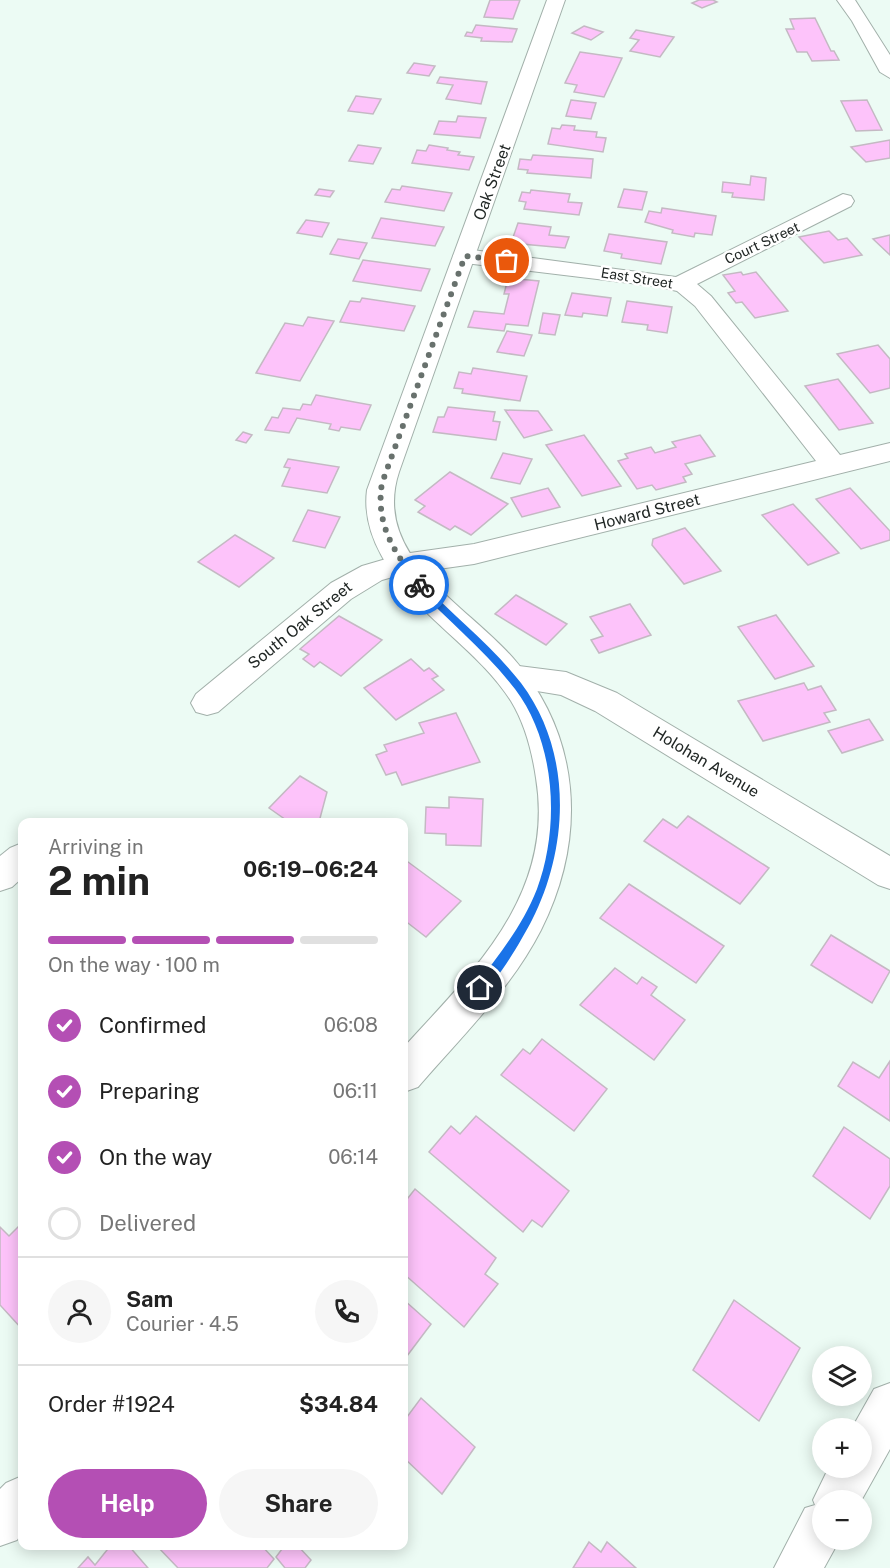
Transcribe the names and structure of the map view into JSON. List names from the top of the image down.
{
  "streets": {
    "street": [
      "Oak Street",
      "Court Street",
      "East Street",
      "Howard Street",
      "South Oak Street",
      "Holohan Avenue"
    ]
  },
  "crossings": [
    ["Oak Street", "East Street"],
    ["Oak Street", "Howard Street"],
    ["Oak Street", "South Oak Street"],
    ["Oak Street", "Holohan Avenue"],
    ["Court Street", "East Street"],
    ["East Street", "Howard Street"],
    ["Howard Street", "South Oak Street"]
  ],
  "page": {
    "heading": ["2 min", "Arriving in", "06:19–06:24"],
    "panel": [
      "Sam",
      "Courier · 4.5",
      "Order #1924",
      "$34.84"
    ],
    "bar": "On the way · 100 m",
    "list": [
      ["Confirmed", "06:08"],
      ["Preparing", "06:11"],
      ["On the way", "06:14"],
      "Delivered"
    ],
    "map_buttons": ["+", "−"],
    "buttons": ["Help", "Share"]
  }
}
